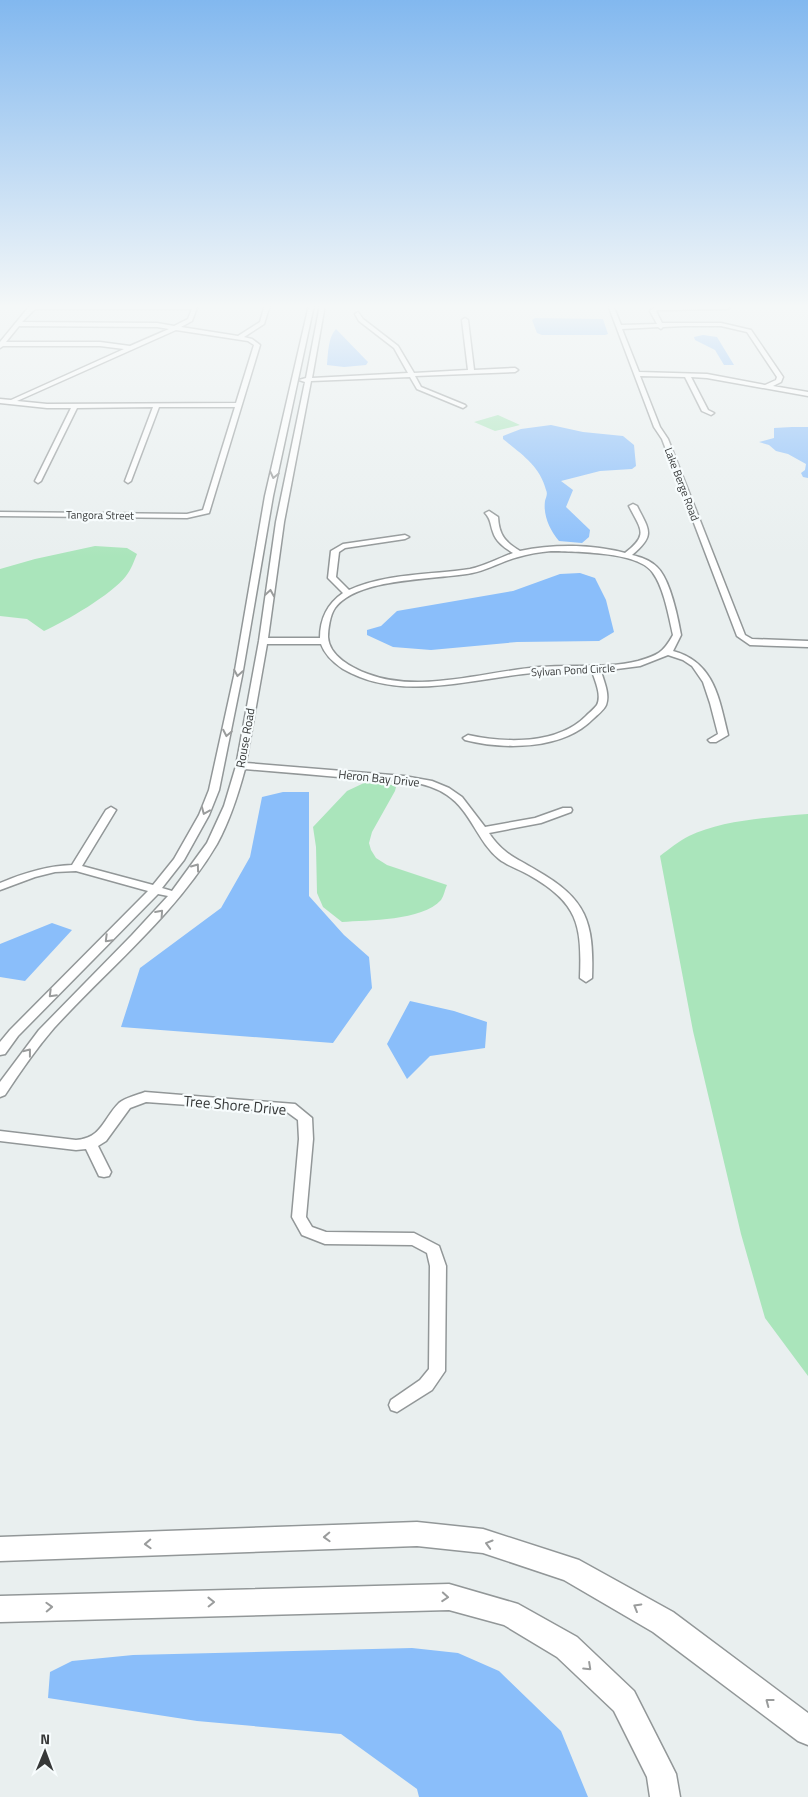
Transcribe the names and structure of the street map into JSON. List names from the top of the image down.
{
  "streets": {
    "street": [
      "Lake Berge Road",
      "Tangora Street",
      "Sylvan Pond Circle",
      "Rouse Road",
      "Heron Bay Drive",
      "Tree Shore Drive"
    ]
  },
  "crossings": [
    ["Rouse Road", "Heron Bay Drive"]
  ],
  "north": "top"
}
